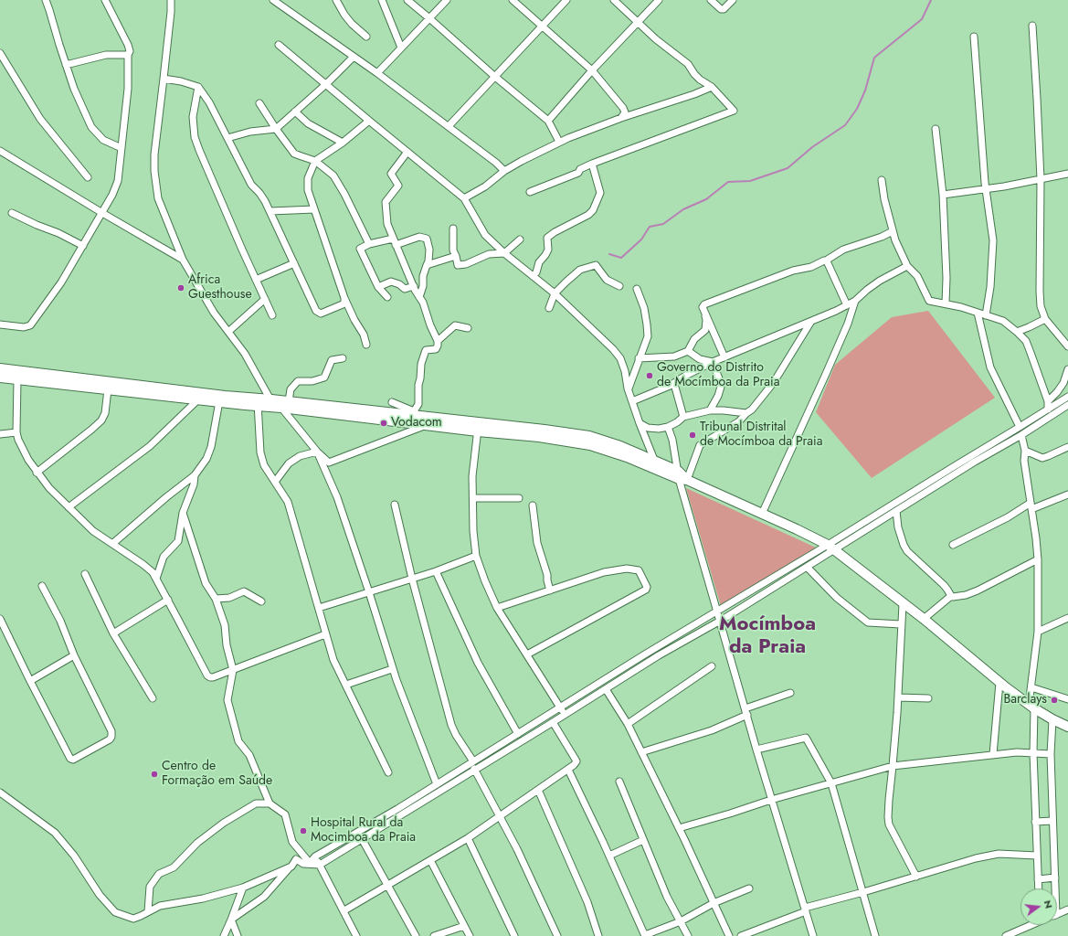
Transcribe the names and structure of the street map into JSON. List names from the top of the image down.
{
  "districts": ["Mocímboa da Praia"],
  "places": [
    "Africa Guesthouse",
    "Governo do Distrito de Mocímboa da Praia",
    "Vodacom",
    "Tribunal Distrital de Mocímboa da Praia",
    "Barclays",
    "Centro de Formação em Saúde",
    "Hospital Rural da Mocimboa da Praia"
  ],
  "north": "right"
}
